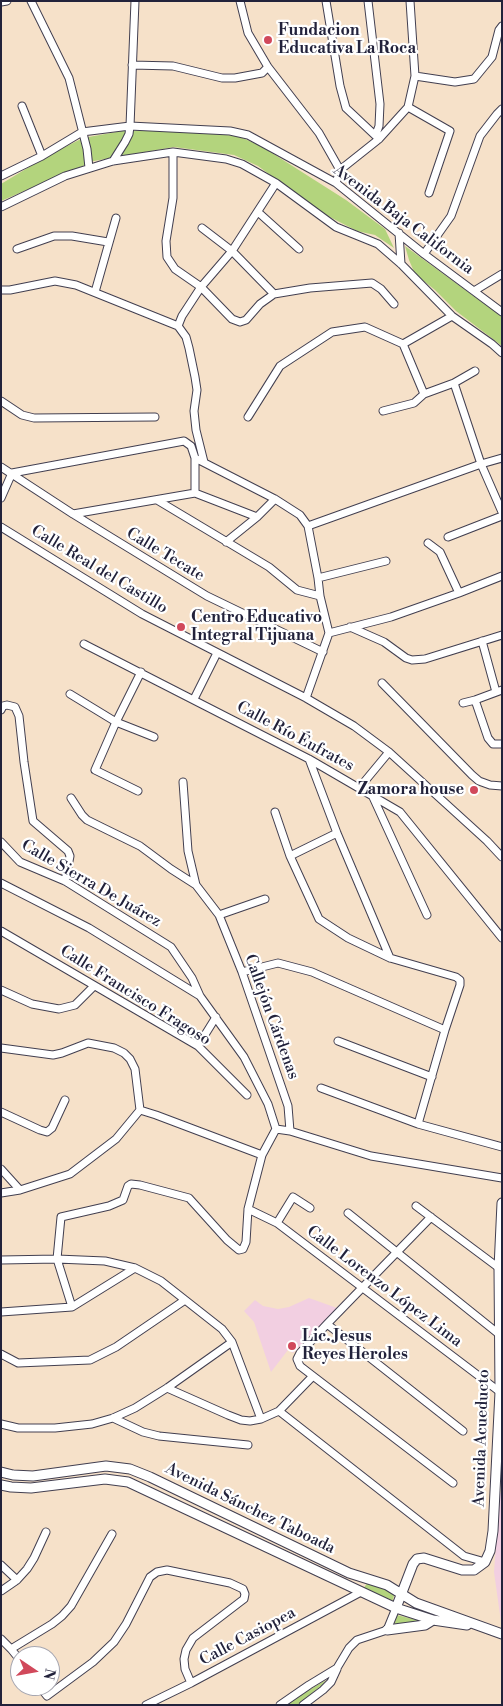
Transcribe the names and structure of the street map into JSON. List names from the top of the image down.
{
  "streets": {
    "main road": ["Avenida Acueducto", "Avenida Sánchez Taboada"],
    "street": [
      "Avenida Baja California",
      "Calle Tecate",
      "Calle Real del Castillo",
      "Calle Río Éufrates",
      "Calle Sierra De Juárez",
      "Calle Francisco Fragoso",
      "Callejón Cárdenas",
      "Calle Lorenzo López Lima",
      "Calle Casiopea"
    ]
  },
  "crossings": [
    ["Calle Lorenzo López Lima", "Avenida Acueducto"],
    ["Avenida Sánchez Taboada", "Calle Casiopea"]
  ],
  "places": [
    "Fundacion Educativa La Roca",
    "Centro Educativo Integral Tijuana",
    "Zamora house",
    "Lic. Jesus Reyes Heroles"
  ],
  "north": "right"
}
